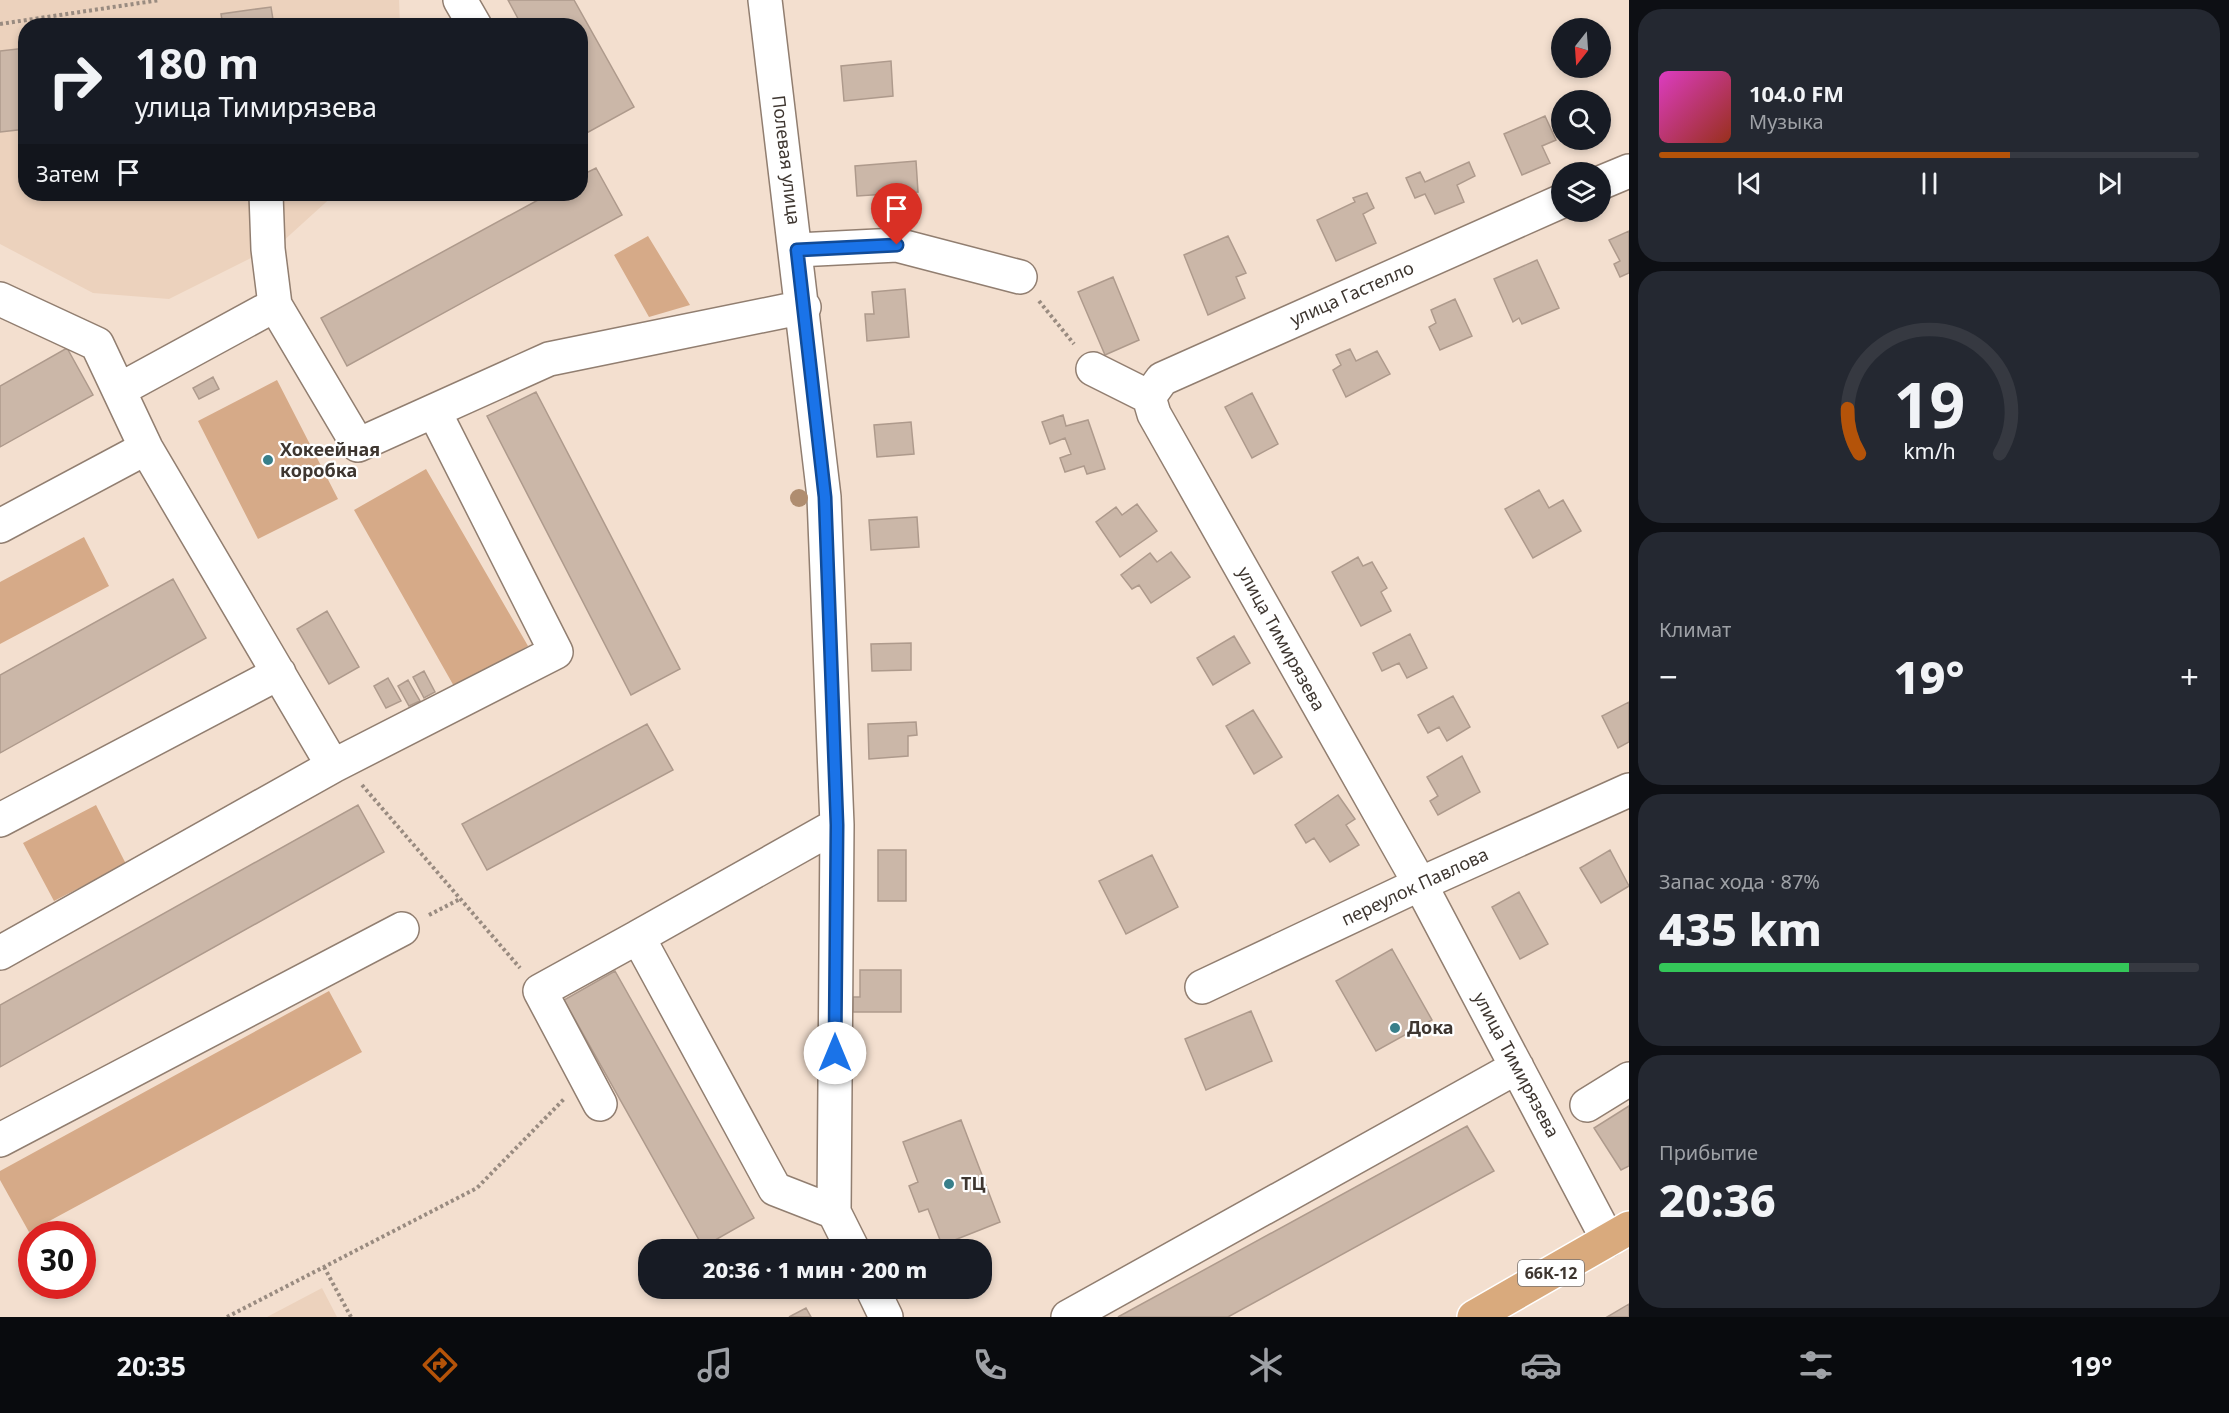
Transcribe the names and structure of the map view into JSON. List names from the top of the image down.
{
  "streets": {
    "main road": ["66К-12"],
    "street": [
      "Полевая улица",
      "улица Гастелло",
      "улица Тимирязева",
      "переулок Павлова"
    ]
  },
  "crossings": [
    ["улица Гастелло", "улица Тимирязева"],
    ["улица Тимирязева", "переулок Павлова"],
    ["улица Тимирязева", "66К-12"]
  ],
  "places": ["Хокеейная коробка", "Дока", "ТЦ"],
  "north": "bottom",
  "page": {
    "turn": ["180 m", "улица Тимирязева"],
    "song": ["104.0 FM", "Музыка"],
    "then": "Затем",
    "tile": [
      "Климат",
      ["Запас хода · 87%", "435 km"],
      ["Прибытие", "20:36"]
    ],
    "heat": ["−", "19°", "+"],
    "limit": "30",
    "trip": "20:36 · 1 мин · 200 m",
    "tabs": ["20:35", "19°"],
    "gauge": ["19", "km/h"]
  }
}
